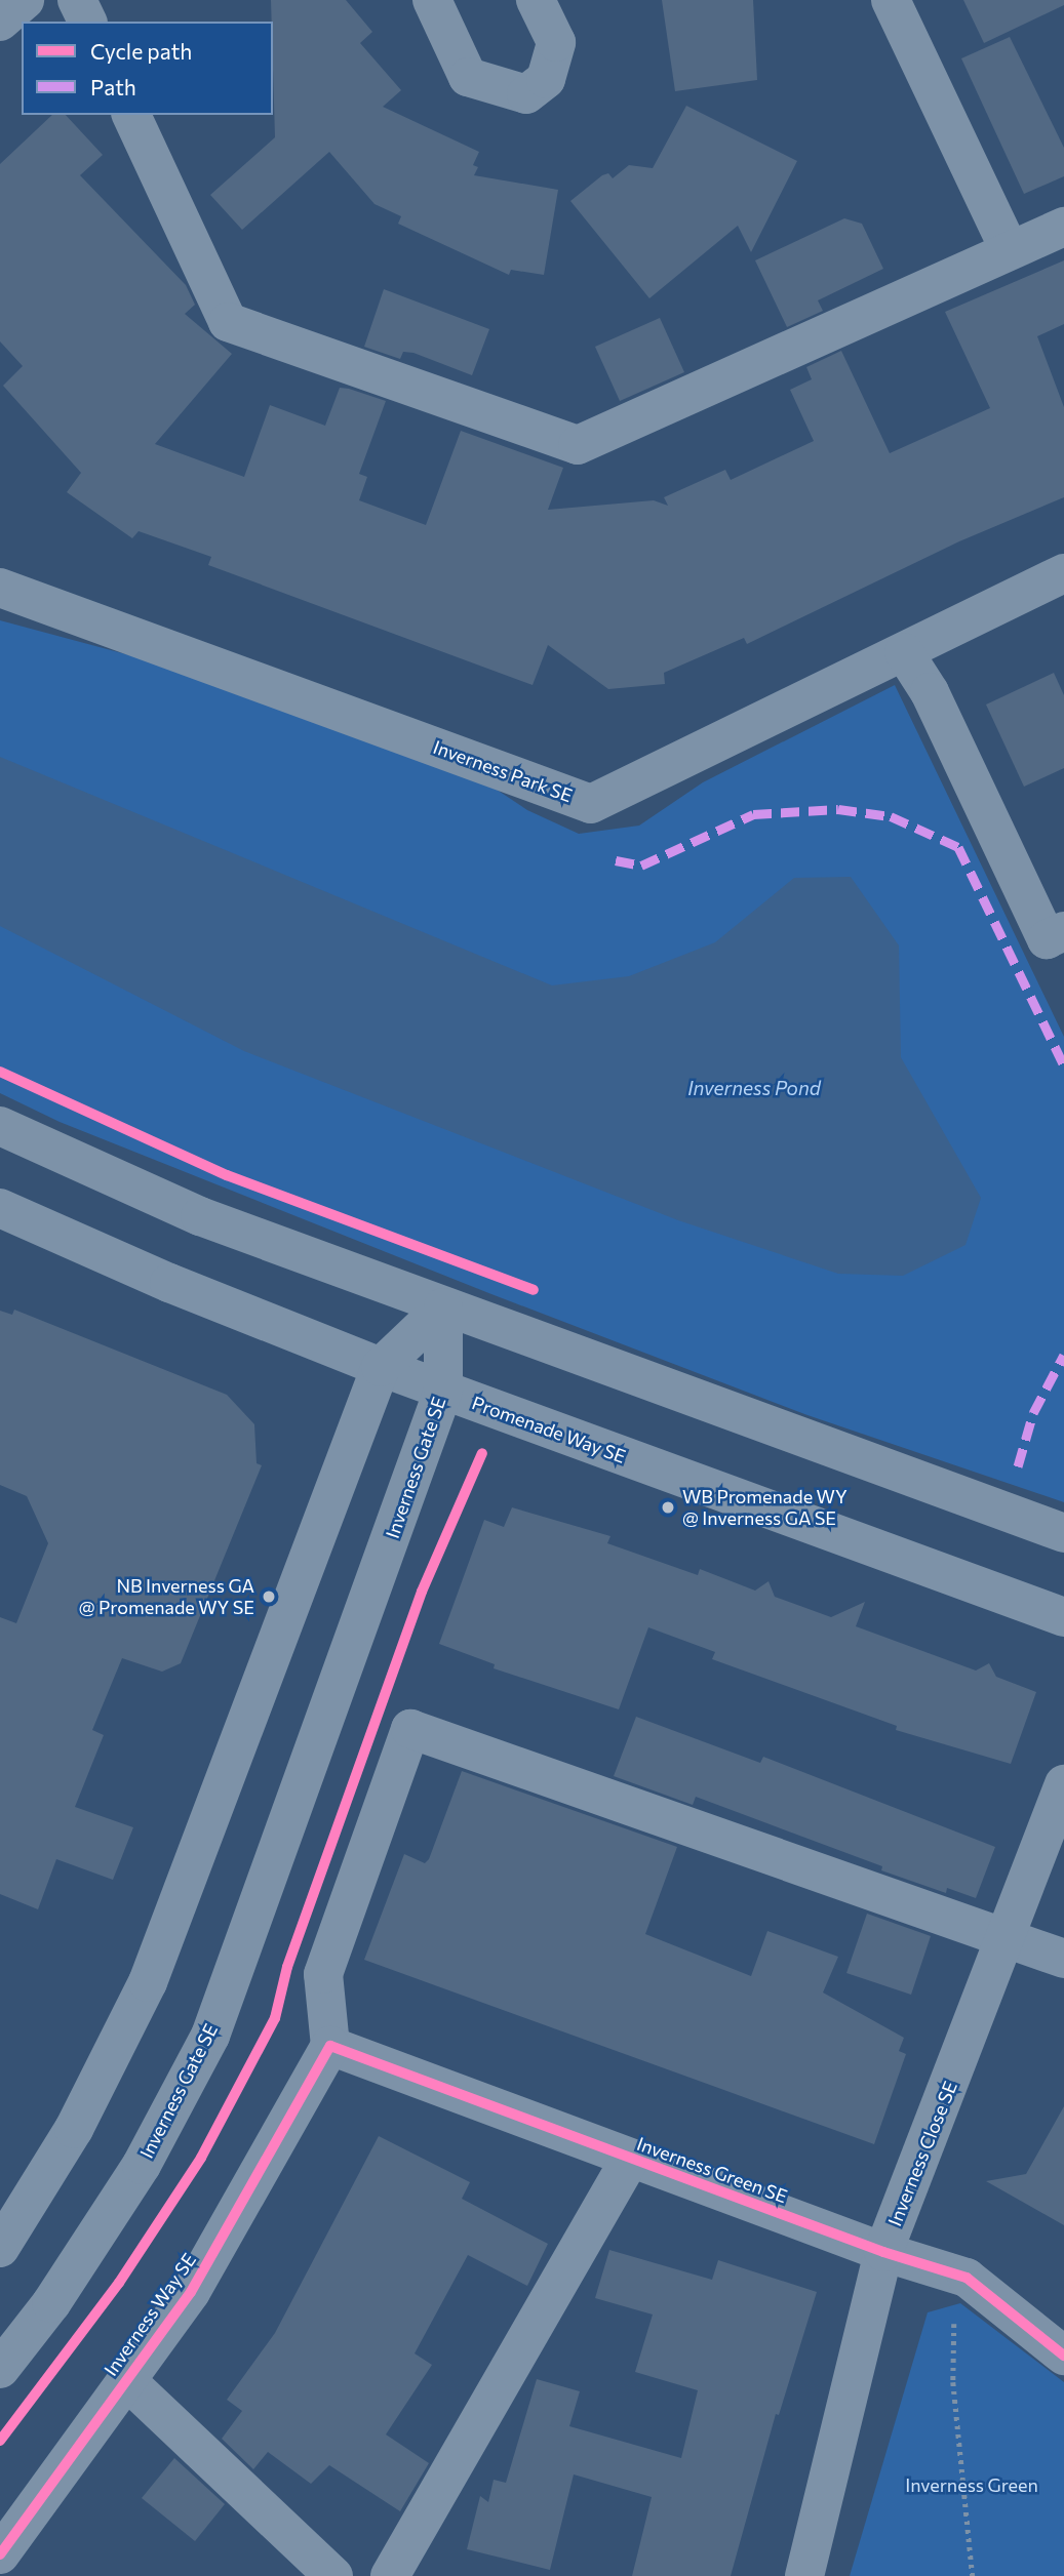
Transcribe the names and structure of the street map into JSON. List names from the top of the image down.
{
  "streets": {
    "street": [
      "Inverness Park SE",
      "Promenade Way SE",
      "Inverness Gate SE",
      "Inverness Close SE",
      "Inverness Green SE",
      "Inverness Way SE"
    ]
  },
  "crossings": [
    ["Promenade Way SE", "Inverness Gate SE"],
    ["Inverness Close SE", "Inverness Green SE"],
    ["Inverness Green SE", "Inverness Way SE"]
  ],
  "water": ["Inverness Pond"],
  "parks": ["Inverness Green"],
  "places": ["WB Promenade WY @ Inverness GA SE", "NB Inverness GA @ Promenade WY SE"],
  "legend": ["Cycle path", "Path"]
}
